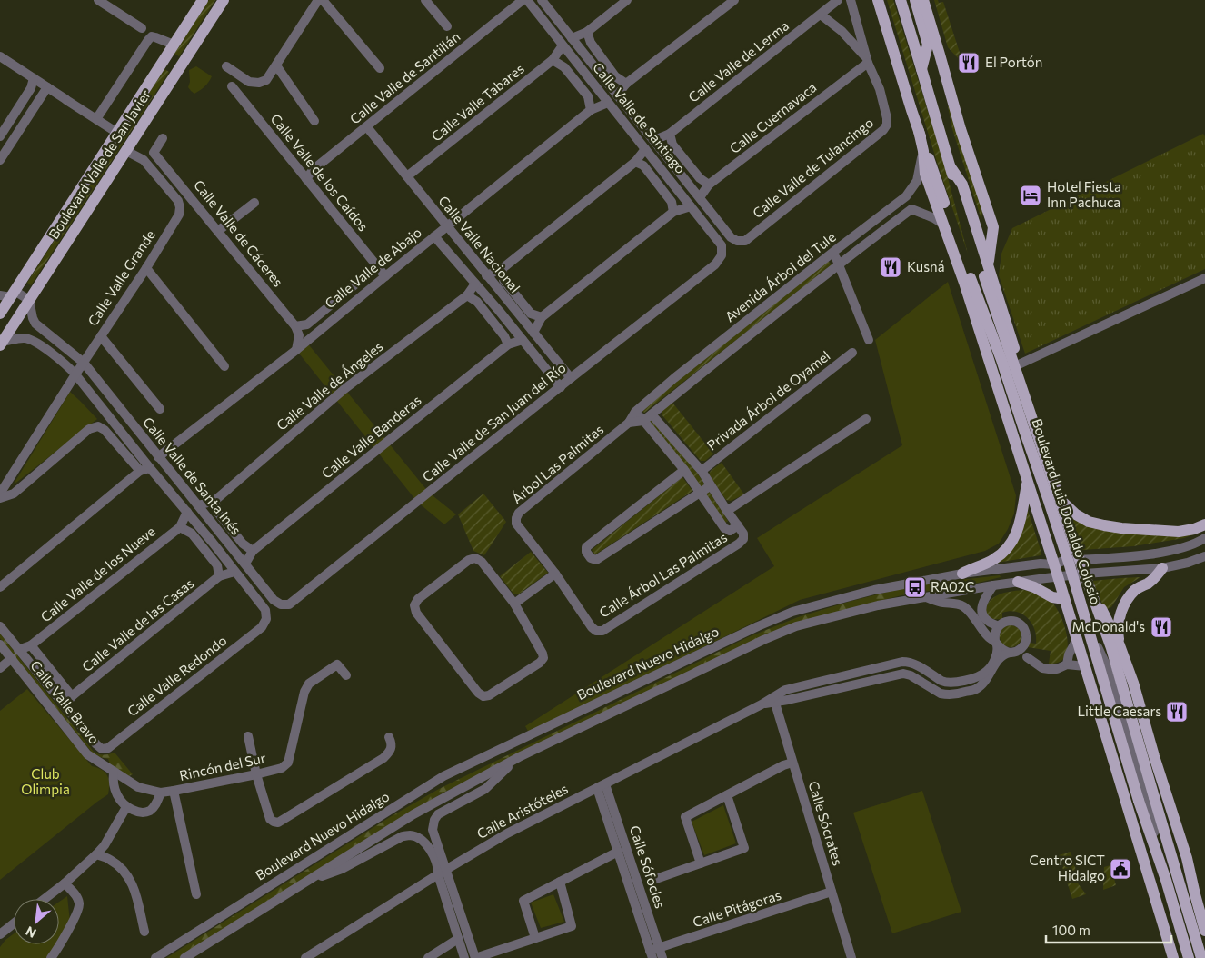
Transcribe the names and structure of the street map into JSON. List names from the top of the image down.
{
  "streets": {
    "main road": ["Boulevard Valle de San Javier", "Boulevard Luis Donaldo Colosio"],
    "street": [
      "Calle Valle de Lerma",
      "Calle Valle de Santillán",
      "Calle Valle Tabares",
      "Calle Valle de Santiago",
      "Calle Cuernavaca",
      "Calle Valle de Tulancingo",
      "Calle Valle de los Caídos",
      "Calle Valle de Cáceres",
      "Calle Valle Nacional",
      "Calle Valle de Abajo",
      "Avenida Árbol del Tule",
      "Calle Valle Grande",
      "Calle Valle de Ángeles",
      "Privada Árbol de Oyamel",
      "Calle Valle de San Juan del Río",
      "Calle Valle Banderas",
      "Árbol Las Palmitas",
      "Calle Valle de Santa Inés",
      "Calle Valle de los Nueve",
      "Calle Árbol Las Palmitas",
      "Calle Valle de las Casas",
      "Boulevard Nuevo Hidalgo",
      "Calle Valle Redondo",
      "Calle Valle Bravo",
      "Rincón del Sur",
      "Calle Aristóteles",
      "Calle Sócrates",
      "Calle Sófocles",
      "Calle Pitágoras"
    ]
  },
  "crossings": [
    ["Calle Valle de Lerma", "Calle Valle de Santiago"],
    ["Calle Valle de Santillán", "Calle Valle de los Caídos"],
    ["Calle Valle de Santillán", "Calle Valle Nacional"],
    ["Calle Valle Tabares", "Calle Valle de Santiago"],
    ["Calle Valle Tabares", "Calle Valle Nacional"],
    ["Calle Valle de Santiago", "Calle Cuernavaca"],
    ["Calle Valle de Santiago", "Calle Valle de Tulancingo"],
    ["Calle Valle de Santiago", "Calle Valle de Abajo"],
    ["Calle Valle de Santiago", "Calle Valle de San Juan del Río"],
    ["Calle Cuernavaca", "Calle Valle de Tulancingo"],
    ["Boulevard Valle de San Javier", "Calle Valle de Cáceres"],
    ["Boulevard Valle de San Javier", "Calle Valle de Santa Inés"],
    ["Calle Valle de los Caídos", "Calle Valle de Abajo"],
    ["Calle Valle de Cáceres", "Calle Valle de Abajo"],
    ["Calle Valle de Cáceres", "Calle Valle Grande"],
    ["Calle Valle Nacional", "Calle Valle de Abajo"],
    ["Calle Valle Nacional", "Calle Valle de Ángeles"],
    ["Calle Valle Nacional", "Calle Valle de San Juan del Río"],
    ["Calle Valle Nacional", "Calle Valle Banderas"],
    ["Calle Valle de Abajo", "Calle Valle de Santa Inés"],
    ["Avenida Árbol del Tule", "Árbol Las Palmitas"],
    ["Avenida Árbol del Tule", "Boulevard Luis Donaldo Colosio"],
    ["Calle Valle Grande", "Calle Valle de Santa Inés"],
    ["Calle Valle de Ángeles", "Calle Valle de Santa Inés"],
    ["Calle Valle de San Juan del Río", "Calle Valle de Santa Inés"],
    ["Calle Valle Banderas", "Calle Valle de Santa Inés"],
    ["Árbol Las Palmitas", "Calle Árbol Las Palmitas"],
    ["Calle Valle de Santa Inés", "Calle Valle de los Nueve"],
    ["Calle Valle de Santa Inés", "Calle Valle de las Casas"],
    ["Calle Valle de Santa Inés", "Calle Valle Redondo"],
    ["Boulevard Luis Donaldo Colosio", "Boulevard Nuevo Hidalgo"],
    ["Calle Valle de los Nueve", "Calle Valle Bravo"],
    ["Calle Valle de las Casas", "Calle Valle Bravo"],
    ["Calle Valle Redondo", "Calle Valle Bravo"],
    ["Calle Valle Bravo", "Rincón del Sur"],
    ["Calle Aristóteles", "Calle Sócrates"],
    ["Calle Aristóteles", "Calle Sófocles"],
    ["Calle Sócrates", "Calle Pitágoras"],
    ["Calle Sófocles", "Calle Pitágoras"]
  ],
  "parks": ["Club Olimpia"],
  "places": {
    "restaurant": [
      "El Portón",
      "Kusná",
      "McDonald's",
      "Little Caesars"
    ],
    "hotel": ["Hotel Fiesta Inn Pachuca"],
    "bus stop": ["RA02C"],
    "public building": ["Centro SICT Hidalgo"]
  },
  "scale_bar": "100 m",
  "north": "bottom left"
}
